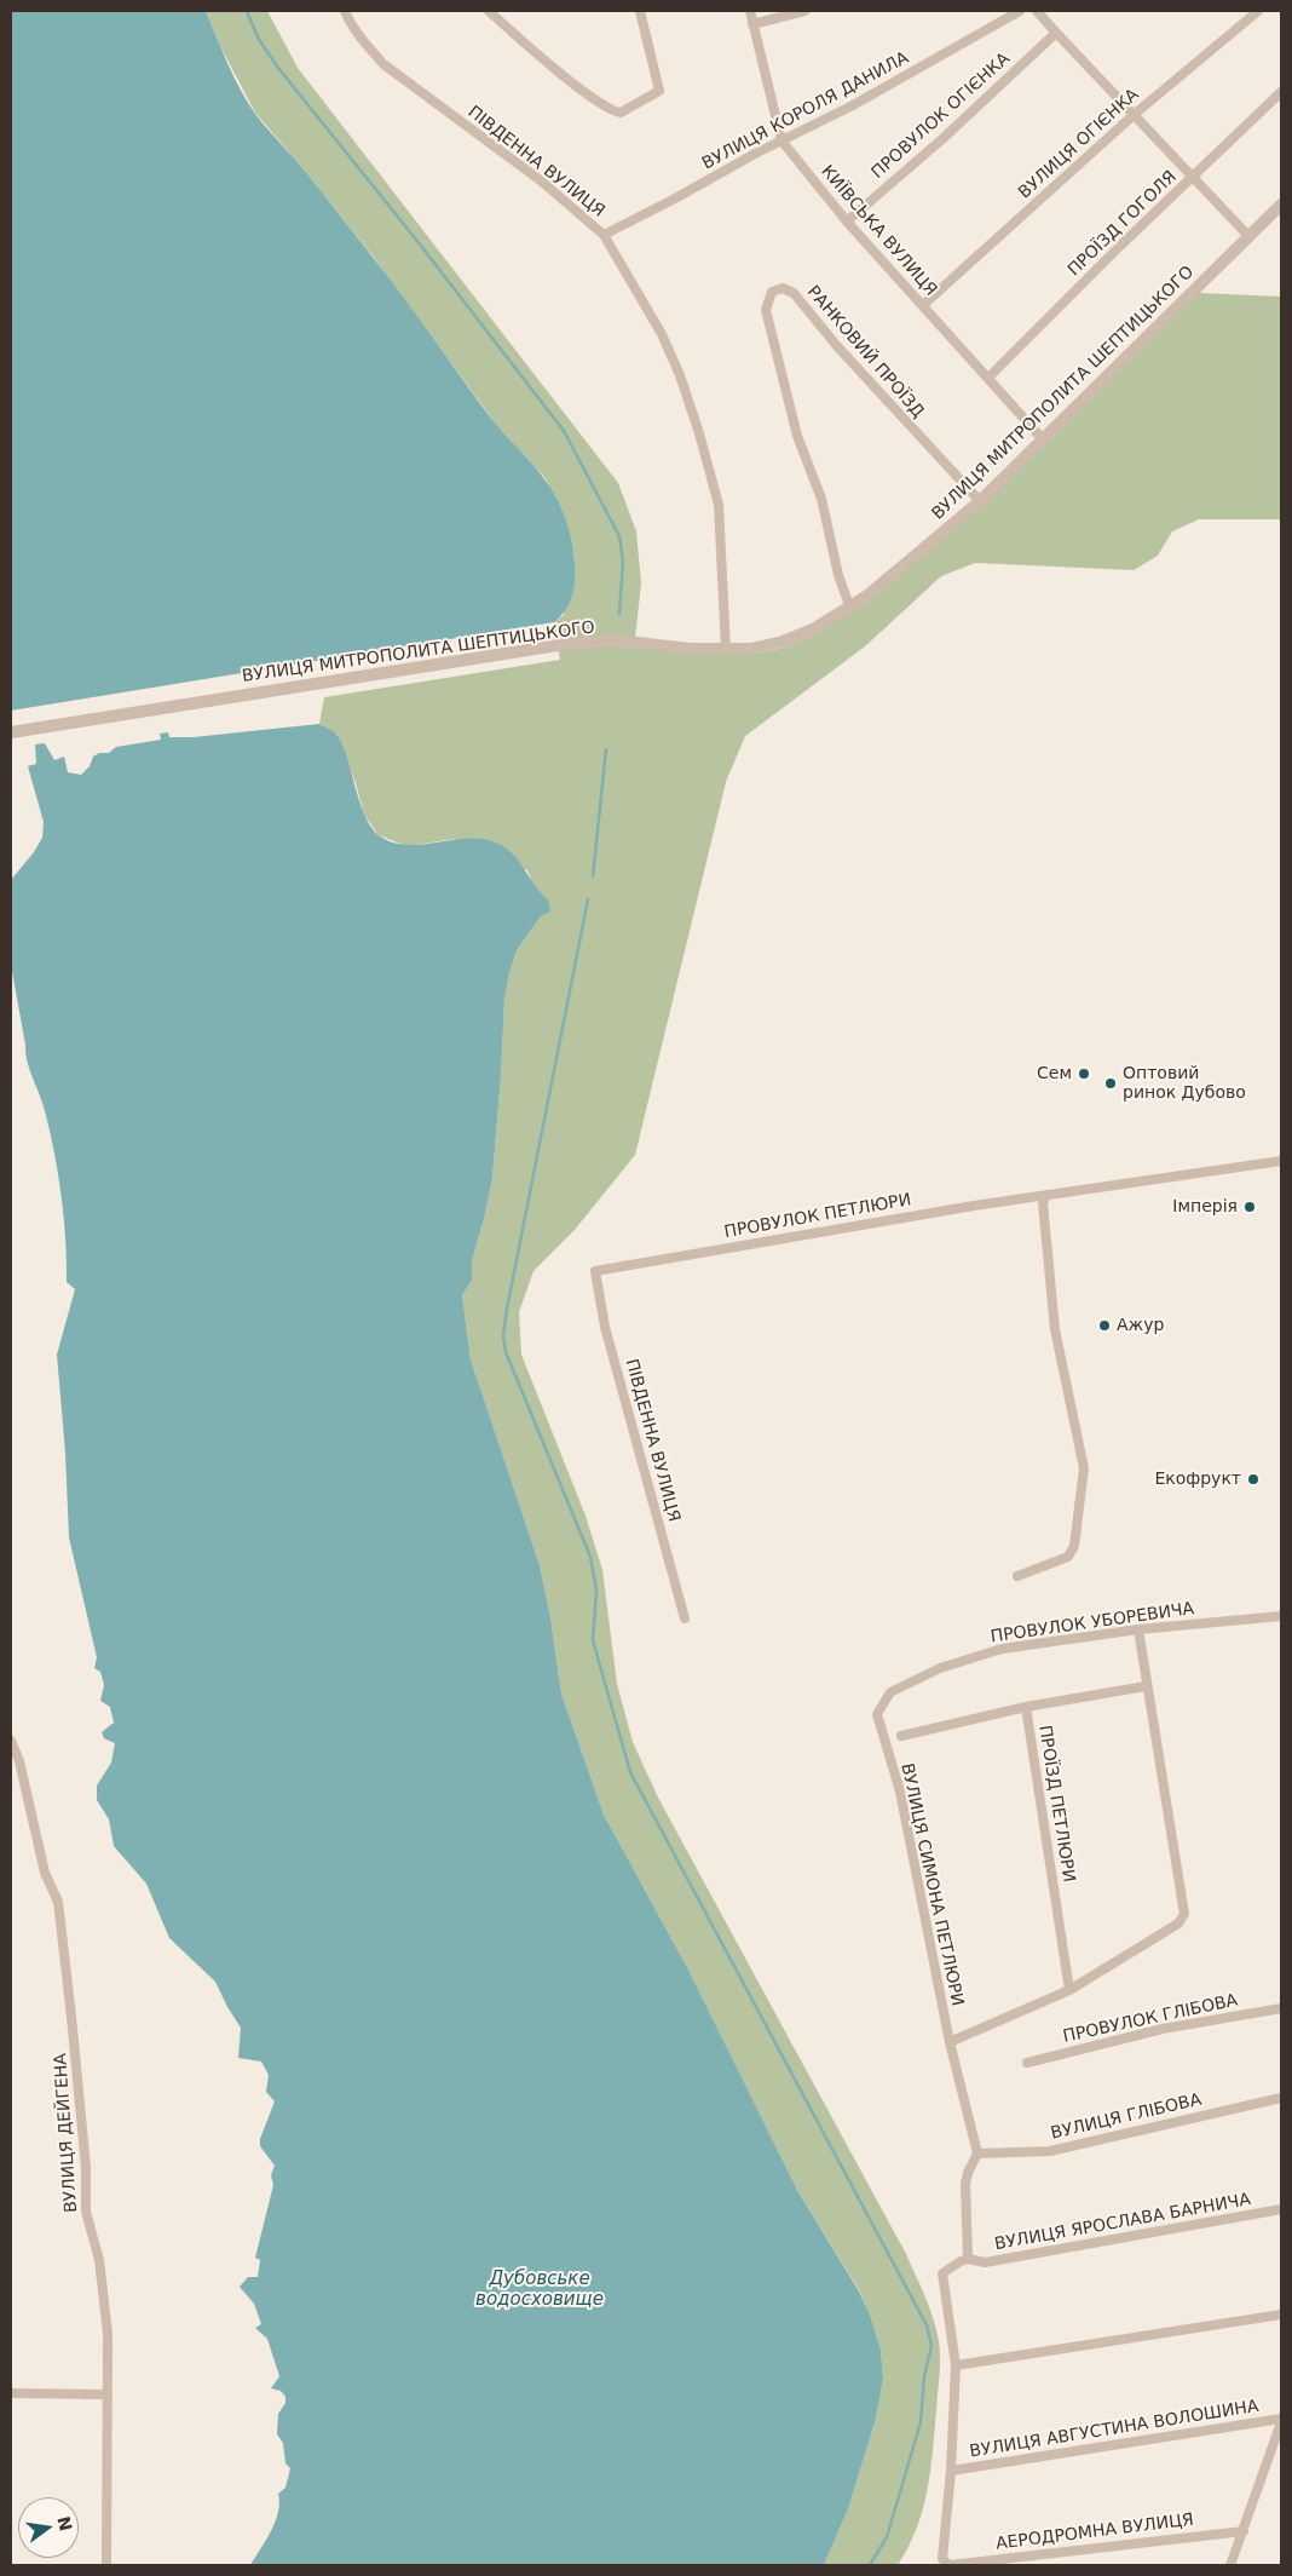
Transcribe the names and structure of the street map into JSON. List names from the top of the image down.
{
  "streets": {
    "street": [
      "ВУЛИЦЯ КОРОЛЯ ДАНИЛА",
      "ПРОВУЛОК ОГІЄНКА",
      "ВУЛИЦЯ ОГІЄНКА",
      "ПІВДЕННА ВУЛИЦЯ",
      "ПРОЇЗД ГОГОЛЯ",
      "КИЇВСЬКА ВУЛИЦЯ",
      "РАНКОВИЙ ПРОЇЗД",
      "ВУЛИЦЯ МИТРОПОЛИТА ШЕПТИЦЬКОГО",
      "ПРОВУЛОК ПЕТЛЮРИ",
      "ПРОВУЛОК УБОРЕВИЧА",
      "ПРОЇЗД ПЕТЛЮРИ",
      "ВУЛИЦЯ СИМОНА ПЕТЛЮРИ",
      "ПРОВУЛОК ГЛІБОВА",
      "ВУЛИЦЯ ГЛІБОВА",
      "ВУЛИЦЯ ДЕЙГЕНА",
      "ВУЛИЦЯ ЯРОСЛАВА БАРНИЧА",
      "ВУЛИЦЯ АВГУСТИНА ВОЛОШИНА",
      "АЕРОДРОМНА ВУЛИЦЯ"
    ]
  },
  "crossings": [
    ["ВУЛИЦЯ КОРОЛЯ ДАНИЛА", "ПІВДЕННА ВУЛИЦЯ"],
    ["ВУЛИЦЯ КОРОЛЯ ДАНИЛА", "КИЇВСЬКА ВУЛИЦЯ"],
    ["ПРОВУЛОК ОГІЄНКА", "КИЇВСЬКА ВУЛИЦЯ"],
    ["ВУЛИЦЯ ОГІЄНКА", "КИЇВСЬКА ВУЛИЦЯ"],
    ["ПІВДЕННА ВУЛИЦЯ", "ВУЛИЦЯ МИТРОПОЛИТА ШЕПТИЦЬКОГО"],
    ["ПІВДЕННА ВУЛИЦЯ", "ПРОВУЛОК ПЕТЛЮРИ"],
    ["ПРОЇЗД ГОГОЛЯ", "КИЇВСЬКА ВУЛИЦЯ"],
    ["КИЇВСЬКА ВУЛИЦЯ", "ВУЛИЦЯ МИТРОПОЛИТА ШЕПТИЦЬКОГО"],
    ["РАНКОВИЙ ПРОЇЗД", "ВУЛИЦЯ МИТРОПОЛИТА ШЕПТИЦЬКОГО"],
    ["ПРОВУЛОК УБОРЕВИЧА", "ВУЛИЦЯ СИМОНА ПЕТЛЮРИ"],
    ["ВУЛИЦЯ СИМОНА ПЕТЛЮРИ", "ВУЛИЦЯ ГЛІБОВА"]
  ],
  "water": ["Дубовське водосховище"],
  "places": [
    "Сем",
    "Оптовий ринок Дубово",
    "Імперія",
    "Ажур",
    "Екофрукт"
  ],
  "north": "right"
}
